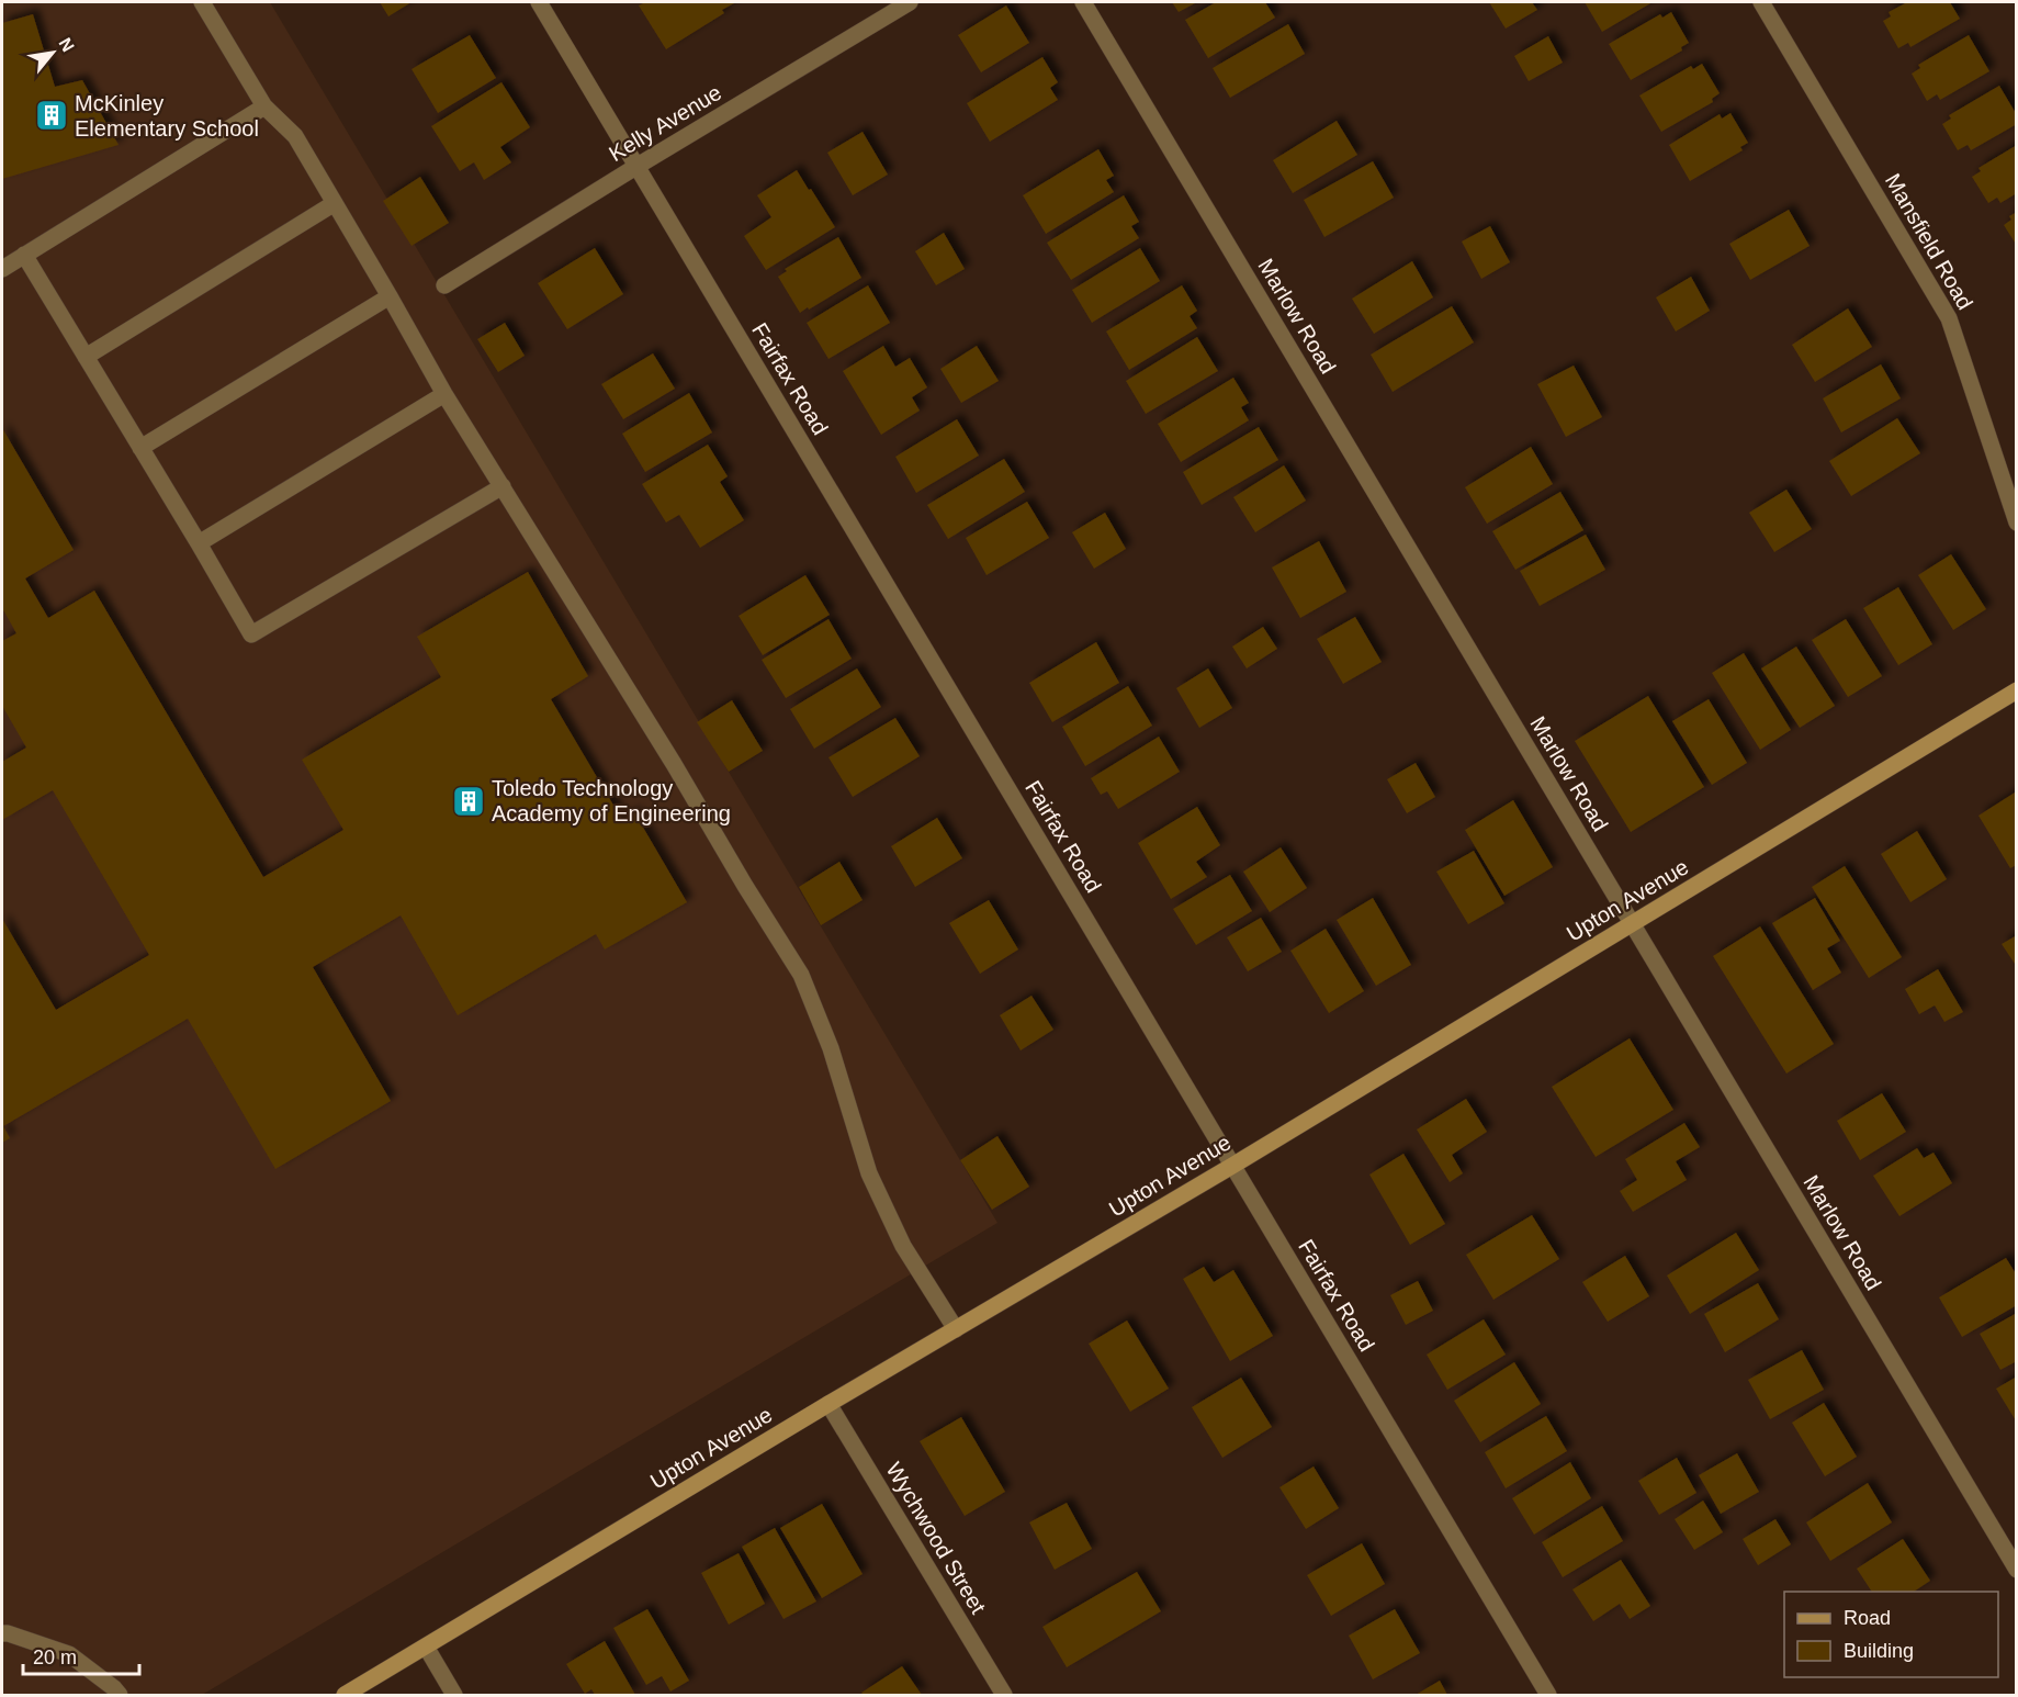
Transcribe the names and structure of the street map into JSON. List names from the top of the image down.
{
  "streets": {
    "street": [
      "Kelly Avenue",
      "Mansfield Road",
      "Marlow Road",
      "Fairfax Road",
      "Upton Avenue",
      "Wychwood Street"
    ]
  },
  "crossings": [
    ["Kelly Avenue", "Fairfax Road"],
    ["Marlow Road", "Upton Avenue"],
    ["Fairfax Road", "Upton Avenue"],
    ["Upton Avenue", "Wychwood Street"]
  ],
  "places": {
    "building": ["McKinley Elementary School", "Toledo Technology Academy of Engineering"]
  },
  "legend": ["Road", "Building"],
  "scale_bar": "20 m",
  "north": "top right"
}
